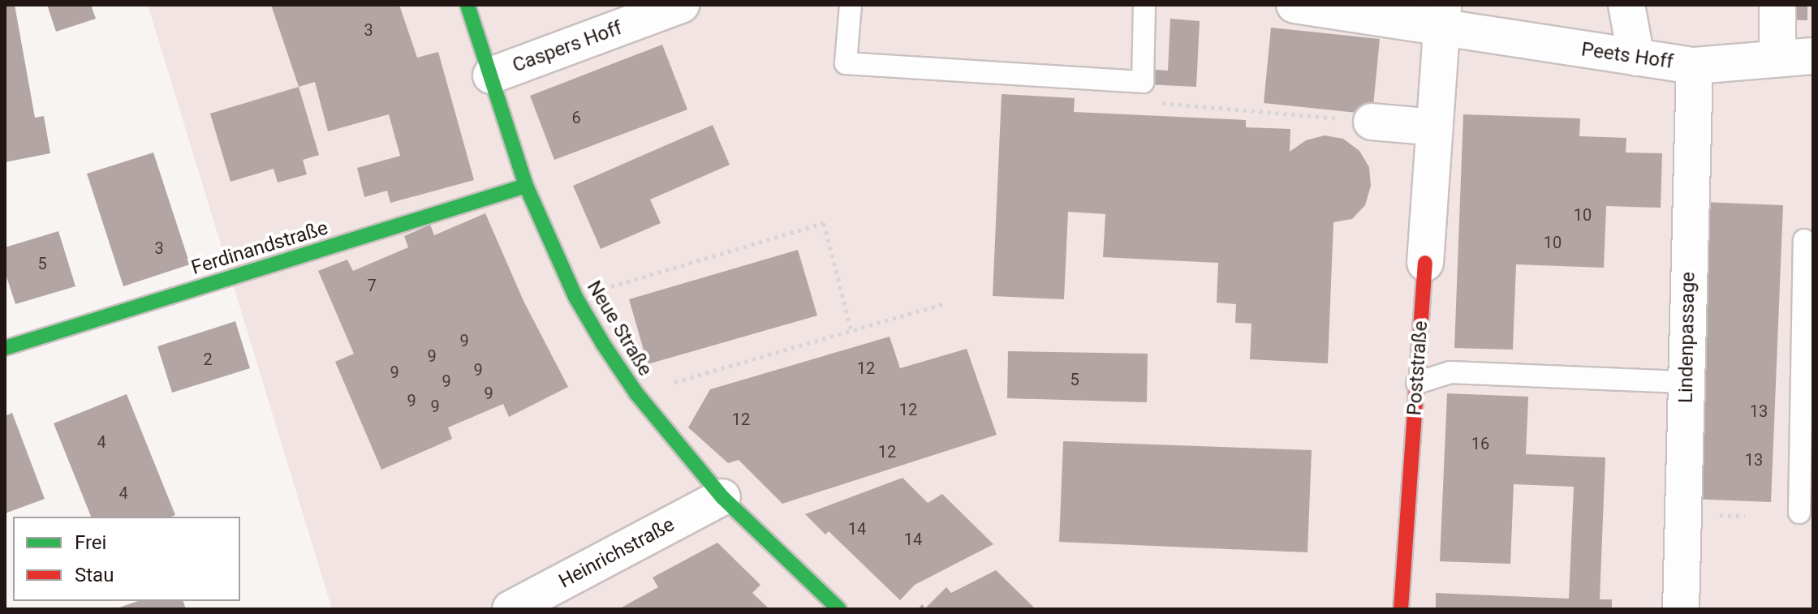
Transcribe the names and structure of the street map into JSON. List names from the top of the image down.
{
  "streets": {
    "street": [
      "Caspers Hoff",
      "Peets Hoff",
      "Ferdinandstraße",
      "Neue Straße",
      "Lindenpassage",
      "Poststraße",
      "Heinrichstraße"
    ]
  },
  "crossings": [
    ["Caspers Hoff", "Neue Straße"],
    ["Peets Hoff", "Lindenpassage"],
    ["Peets Hoff", "Poststraße"],
    ["Ferdinandstraße", "Neue Straße"],
    ["Neue Straße", "Heinrichstraße"]
  ],
  "house_numbers": [
    "3",
    "6",
    "10",
    "10",
    "3",
    "5",
    "7",
    "9",
    "9",
    "2",
    "12",
    "9",
    "9",
    "5",
    "9",
    "9",
    "9",
    "9",
    "12",
    "13",
    "12",
    "4",
    "16",
    "12",
    "13",
    "4",
    "14",
    "14"
  ],
  "legend": ["Frei", "Stau"]
}
